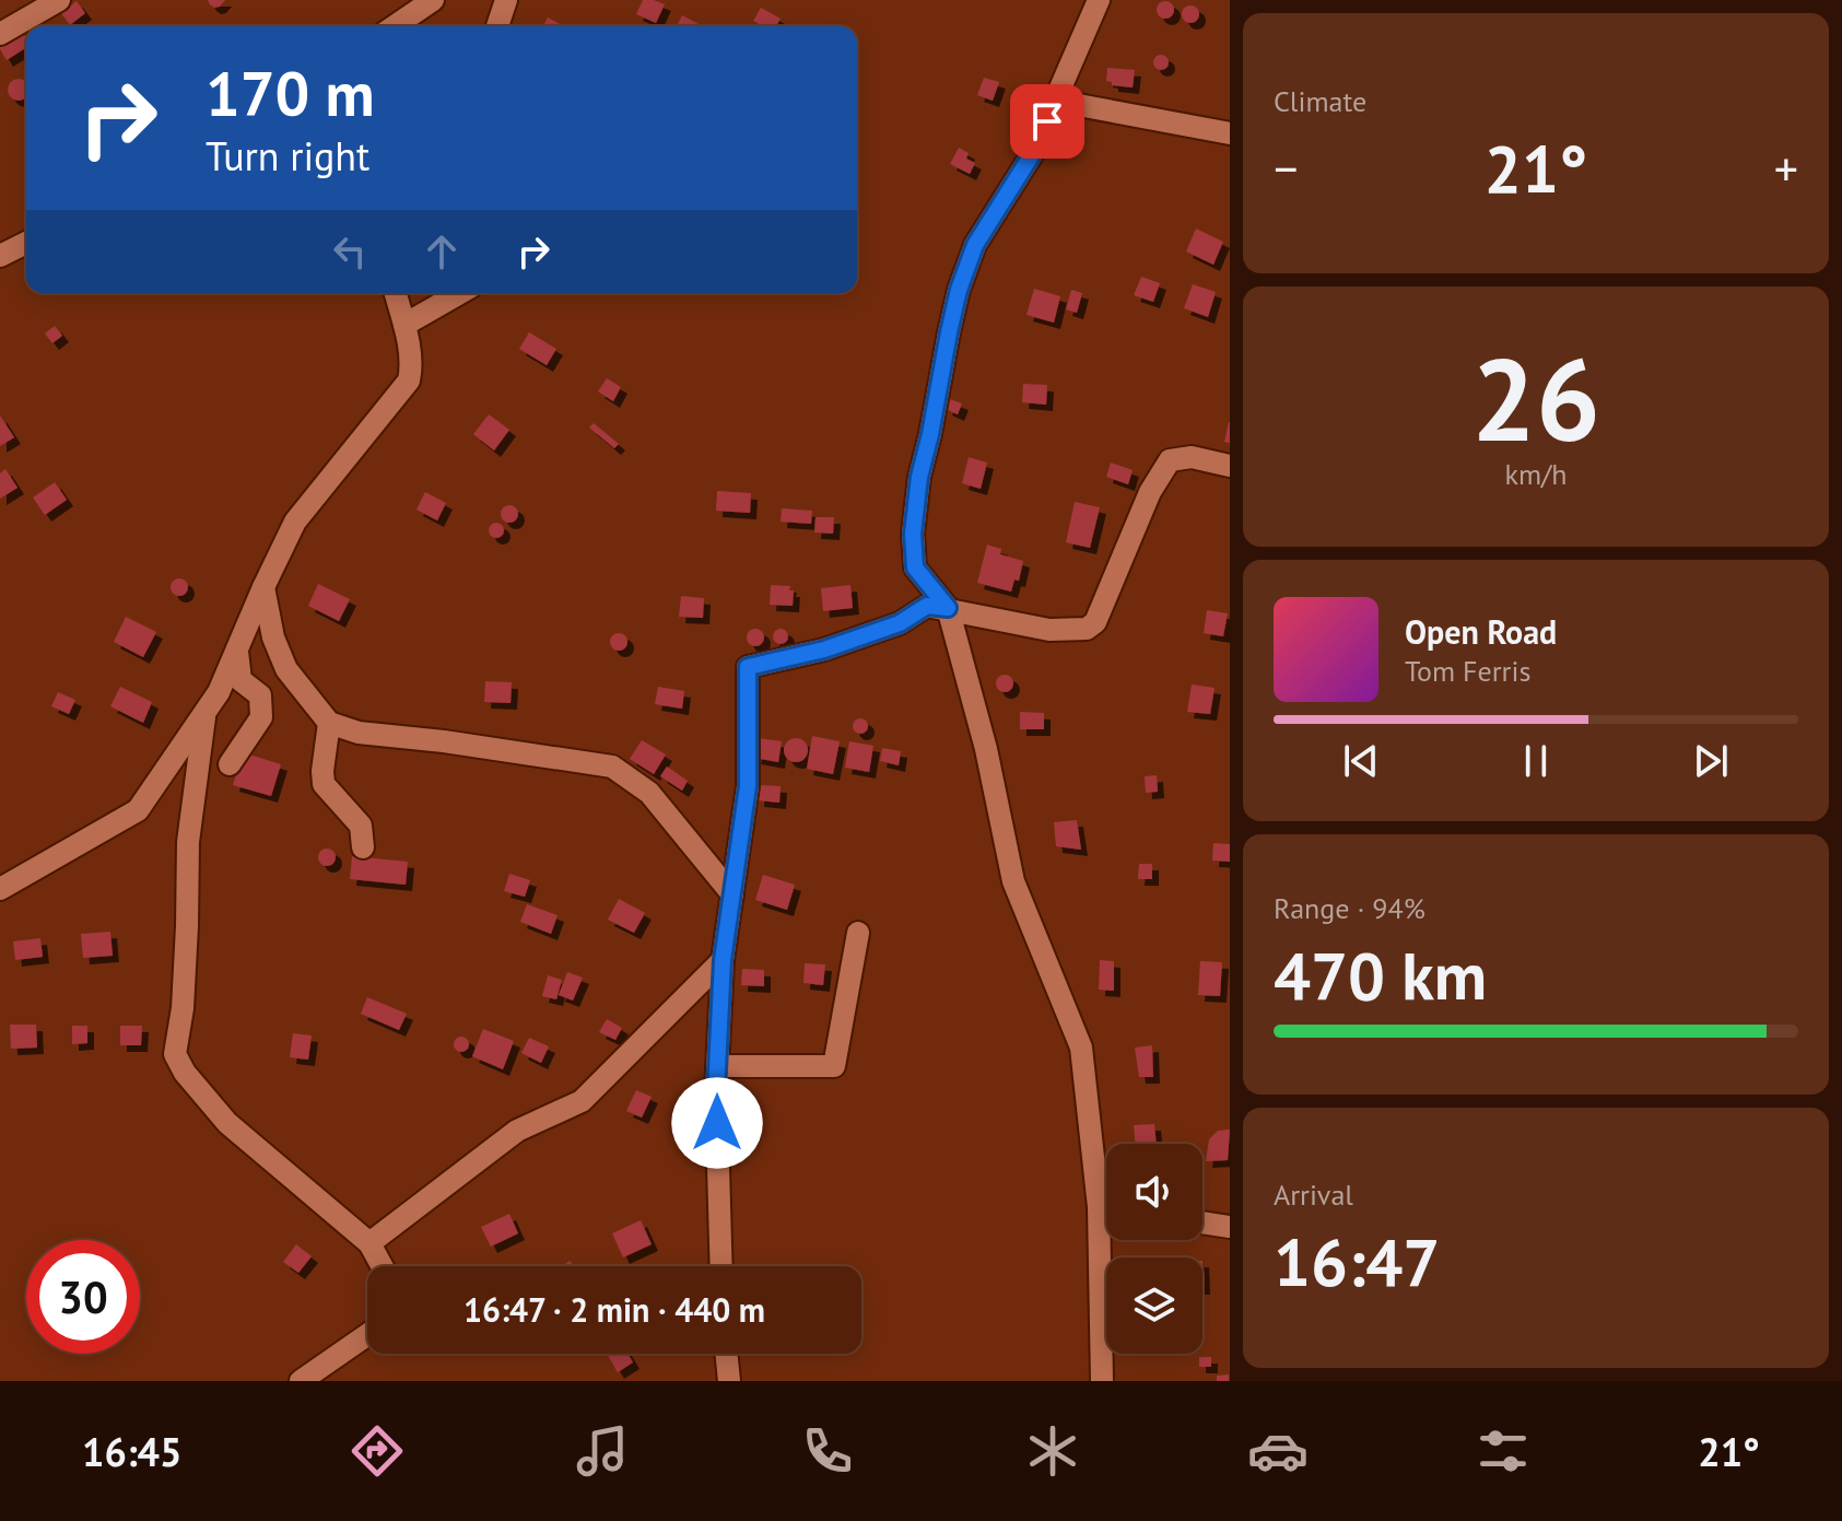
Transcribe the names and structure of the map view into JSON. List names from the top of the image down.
{
  "page": {
    "tile": [
      "Climate",
      ["26", "km/h"],
      ["Range · 94%", "470 km"],
      ["Arrival", "16:47"]
    ],
    "turn": ["170 m", "Turn right"],
    "heat": ["−", "21°", "+"],
    "song": ["Open Road", "Tom Ferris"],
    "limit": "30",
    "trip": "16:47 · 2 min · 440 m",
    "tabs": ["16:45", "21°"]
  }
}
